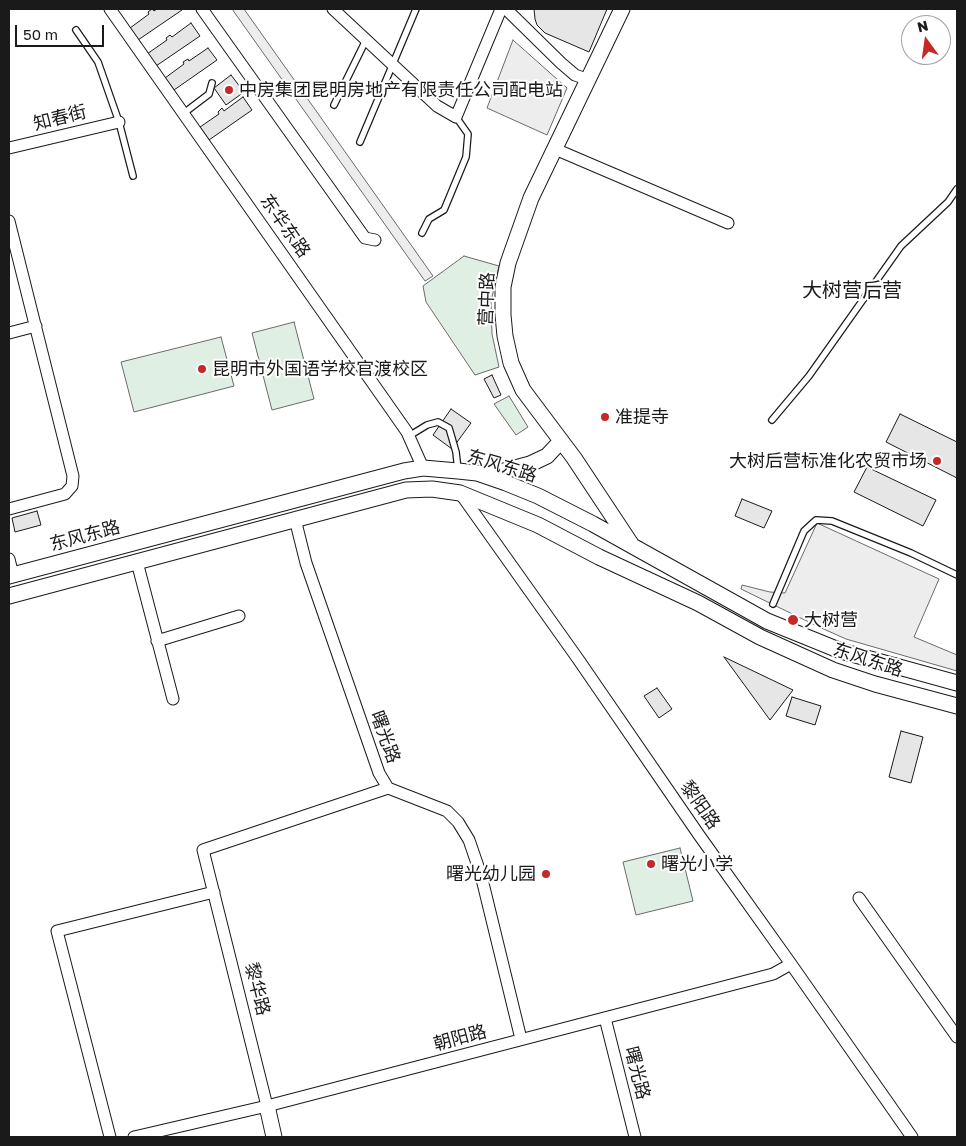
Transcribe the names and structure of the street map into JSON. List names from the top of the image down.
{
  "streets": {
    "main road": ["营中路", "东风东路", "黎华路"],
    "street": [
      "知春街",
      "东华东路",
      "曙光路",
      "黎阳路",
      "朝阳路"
    ]
  },
  "crossings": [
    ["东华东路", "东风东路"],
    ["营中路", "东风东路"],
    ["东风东路", "曙光路"],
    ["东风东路", "黎阳路"],
    ["曙光路", "黎华路"],
    ["曙光路", "朝阳路"],
    ["黎阳路", "朝阳路"],
    ["黎华路", "朝阳路"]
  ],
  "districts": ["大树营后营"],
  "places": [
    "中房集团昆明房地产有限责任公司配电站",
    "昆明市外国语学校官渡校区",
    "准提寺",
    "大树后营标准化农贸市场",
    "大树营",
    "曙光小学",
    "曙光幼儿园"
  ],
  "scale_bar": "50 m",
  "north": "top"
}
